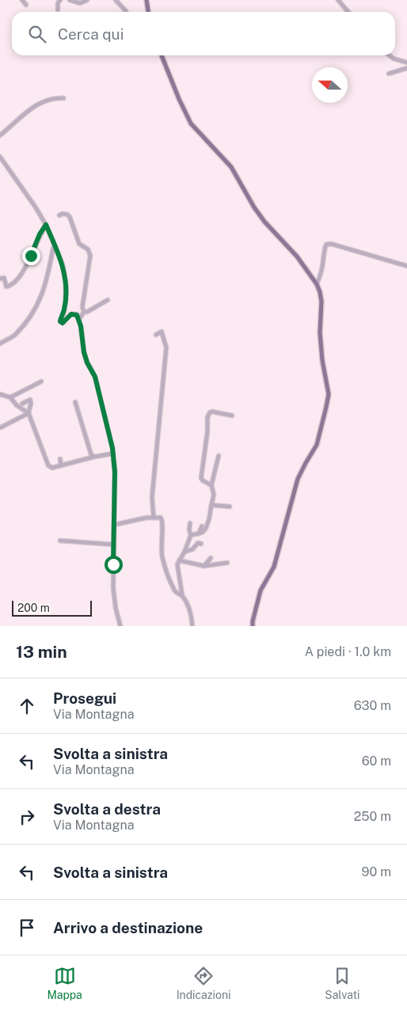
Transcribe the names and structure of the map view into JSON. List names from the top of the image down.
{
  "scale_bar": "200 m",
  "north": "left",
  "page": {
    "search": "Cerca qui",
    "scale": "200 m",
    "heading": ["13 min", "A piedi · 1.0 km"],
    "list": [
      ["Prosegui", "Via Montagna", "630 m"],
      ["Svolta a sinistra", "Via Montagna", "60 m"],
      ["Svolta a destra", "Via Montagna", "250 m"],
      ["Svolta a sinistra", "90 m"],
      "Arrivo a destinazione"
    ],
    "nav": ["Mappa", "Indicazioni", "Salvati"]
  }
}
